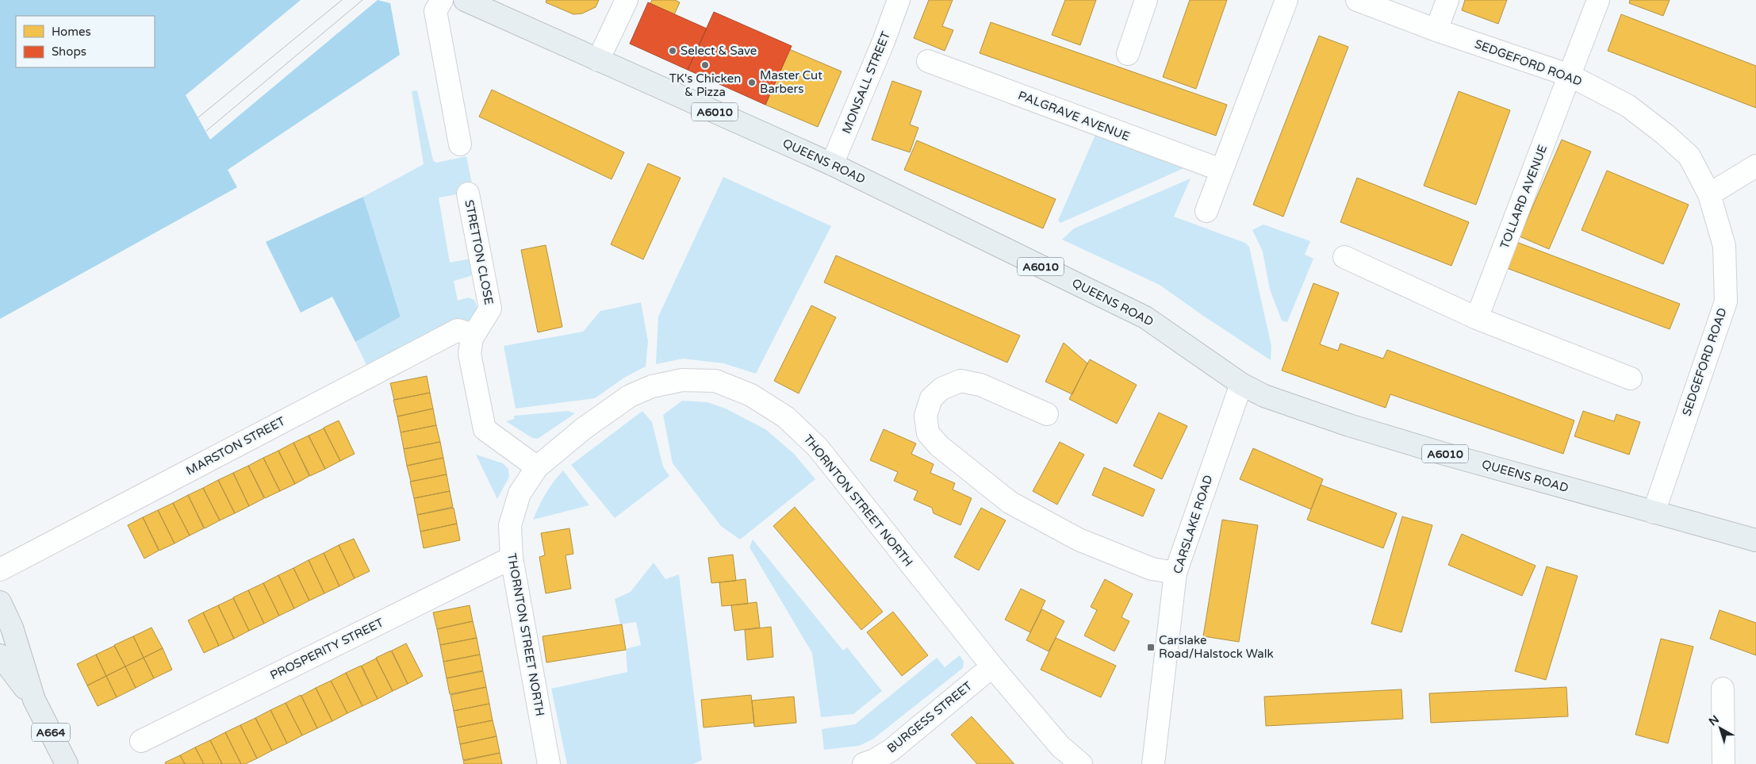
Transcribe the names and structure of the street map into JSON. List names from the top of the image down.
{
  "streets": {
    "highway": ["A6010", "QUEENS ROAD", "A664"],
    "street": [
      "SEDGEFORD ROAD",
      "MONSALL STREET",
      "PALGRAVE AVENUE",
      "TOLLARD AVENUE",
      "STRETTON CLOSE",
      "MARSTON STREET",
      "THORNTON STREET NORTH",
      "CARSLAKE ROAD",
      "PROSPERITY STREET",
      "BURGESS STREET"
    ]
  },
  "crossings": [
    ["SEDGEFORD ROAD", "QUEENS ROAD"],
    ["SEDGEFORD ROAD", "TOLLARD AVENUE"],
    ["MONSALL STREET", "QUEENS ROAD"],
    ["QUEENS ROAD", "CARSLAKE ROAD"],
    ["STRETTON CLOSE", "MARSTON STREET"],
    ["STRETTON CLOSE", "THORNTON STREET NORTH"],
    ["THORNTON STREET NORTH", "PROSPERITY STREET"],
    ["THORNTON STREET NORTH", "BURGESS STREET"]
  ],
  "places": {
    "other": ["Select & Save", "TK's Chicken & Pizza", "Master Cut Barbers"],
    "transit": ["Carslake Road/Halstock Walk"]
  },
  "legend": ["Homes", "Shops"],
  "north": "top left"
}
